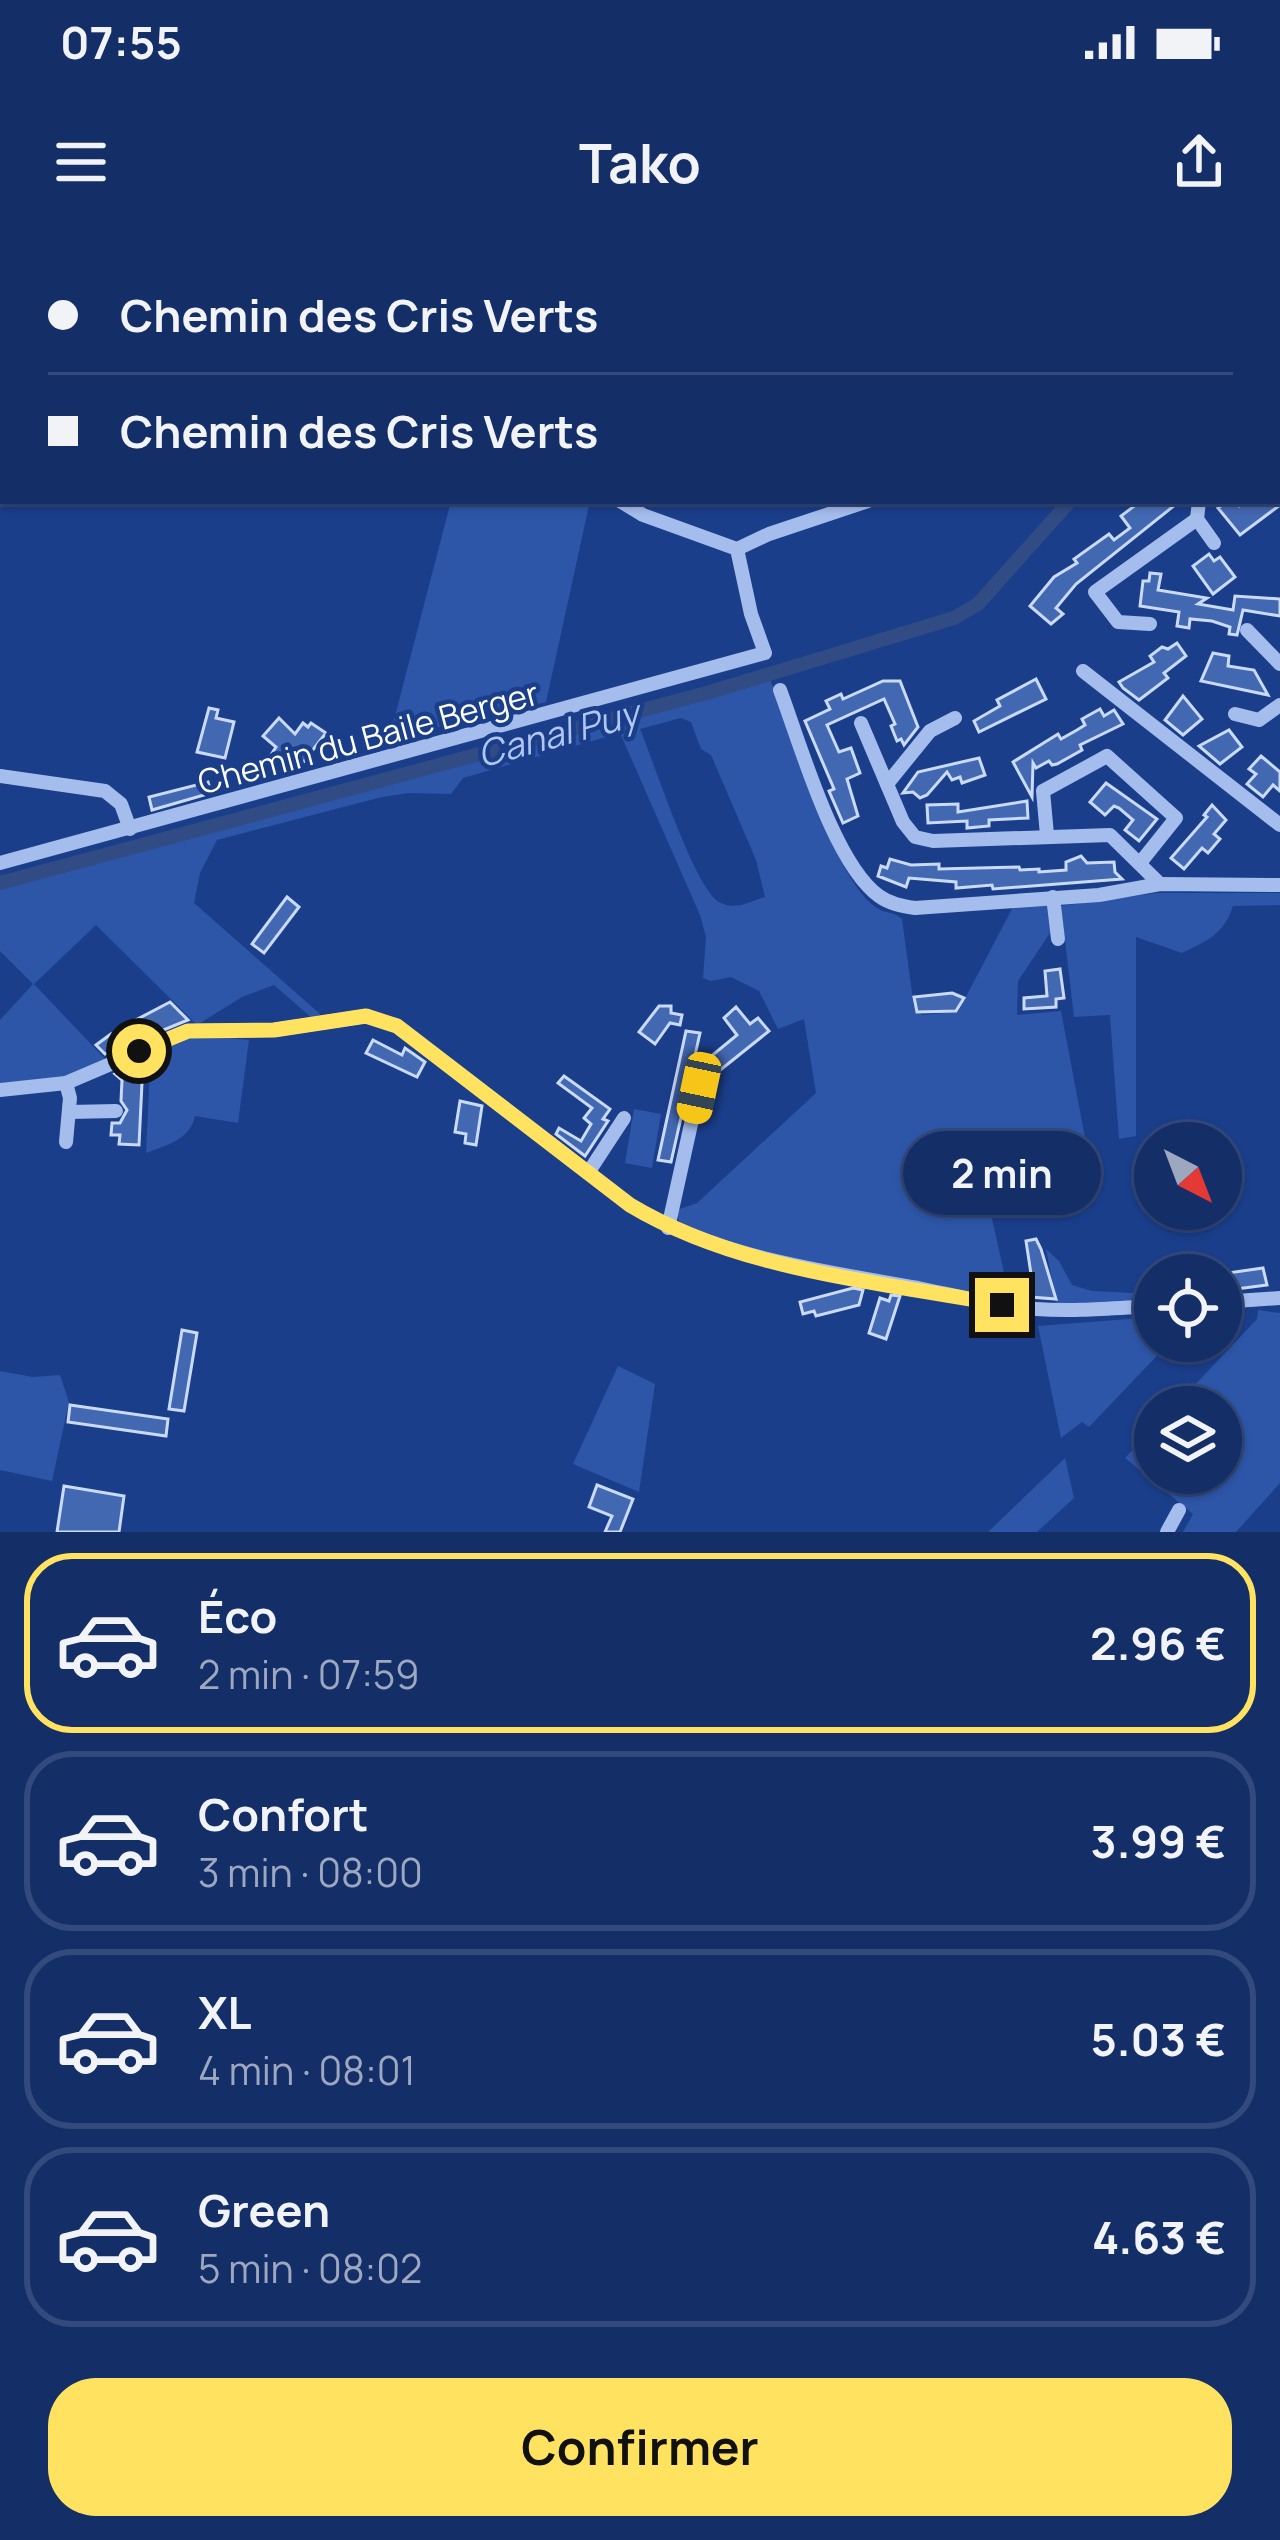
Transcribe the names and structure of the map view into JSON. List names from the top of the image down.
{
  "streets": {
    "street": ["Chemin du Baile Berger"]
  },
  "water": ["Canal Puy"],
  "north": "bottom right",
  "page": {
    "status": "07:55",
    "header": "Tako",
    "banner": ["Chemin des Cris Verts", "Chemin des Cris Verts"],
    "bubble": "2 min",
    "list": [
      {
        "name": "Éco",
        "note": "2 min · 07:59",
        "value": "2.96 €"
      },
      {
        "name": "Confort",
        "note": "3 min · 08:00",
        "value": "3.99 €"
      },
      {
        "name": "XL",
        "note": "4 min · 08:01",
        "value": "5.03 €"
      },
      {
        "name": "Green",
        "note": "5 min · 08:02",
        "value": "4.63 €"
      }
    ],
    "buttons": "Confirmer"
  }
}
